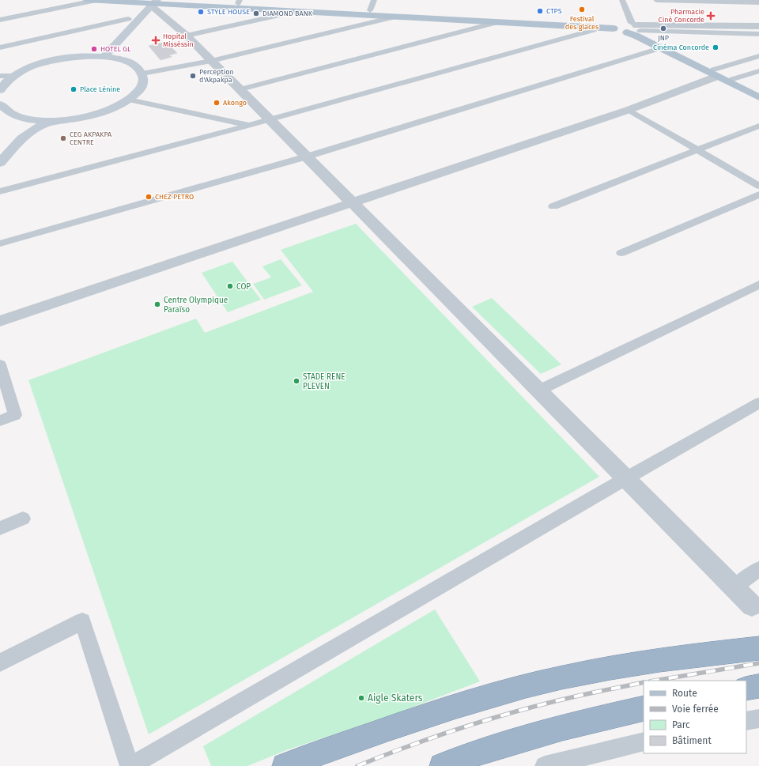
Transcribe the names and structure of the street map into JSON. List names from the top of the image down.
{
  "places": {
    "other": [
      "Festival des glaces",
      "CTPS",
      "STYLE HOUSE",
      "DIAMOND BANK",
      "JNP",
      "Cinéma Concorde",
      "HOTEL GL",
      "Perception d'Akpakpa",
      "Place Lénine",
      "Akongo",
      "CEG AKPAKPA CENTRE",
      "CHEZ PETRO",
      "COP",
      "Centre Olympique Paraïso",
      "STADE RENE PLEVEN",
      "Aigle Skaters"
    ],
    "health": ["Pharmacie Ciné Concorde", "Hopital Misséssin"]
  },
  "legend": [
    "Route",
    "Voie ferrée",
    "Parc",
    "Bâtiment"
  ]
}
